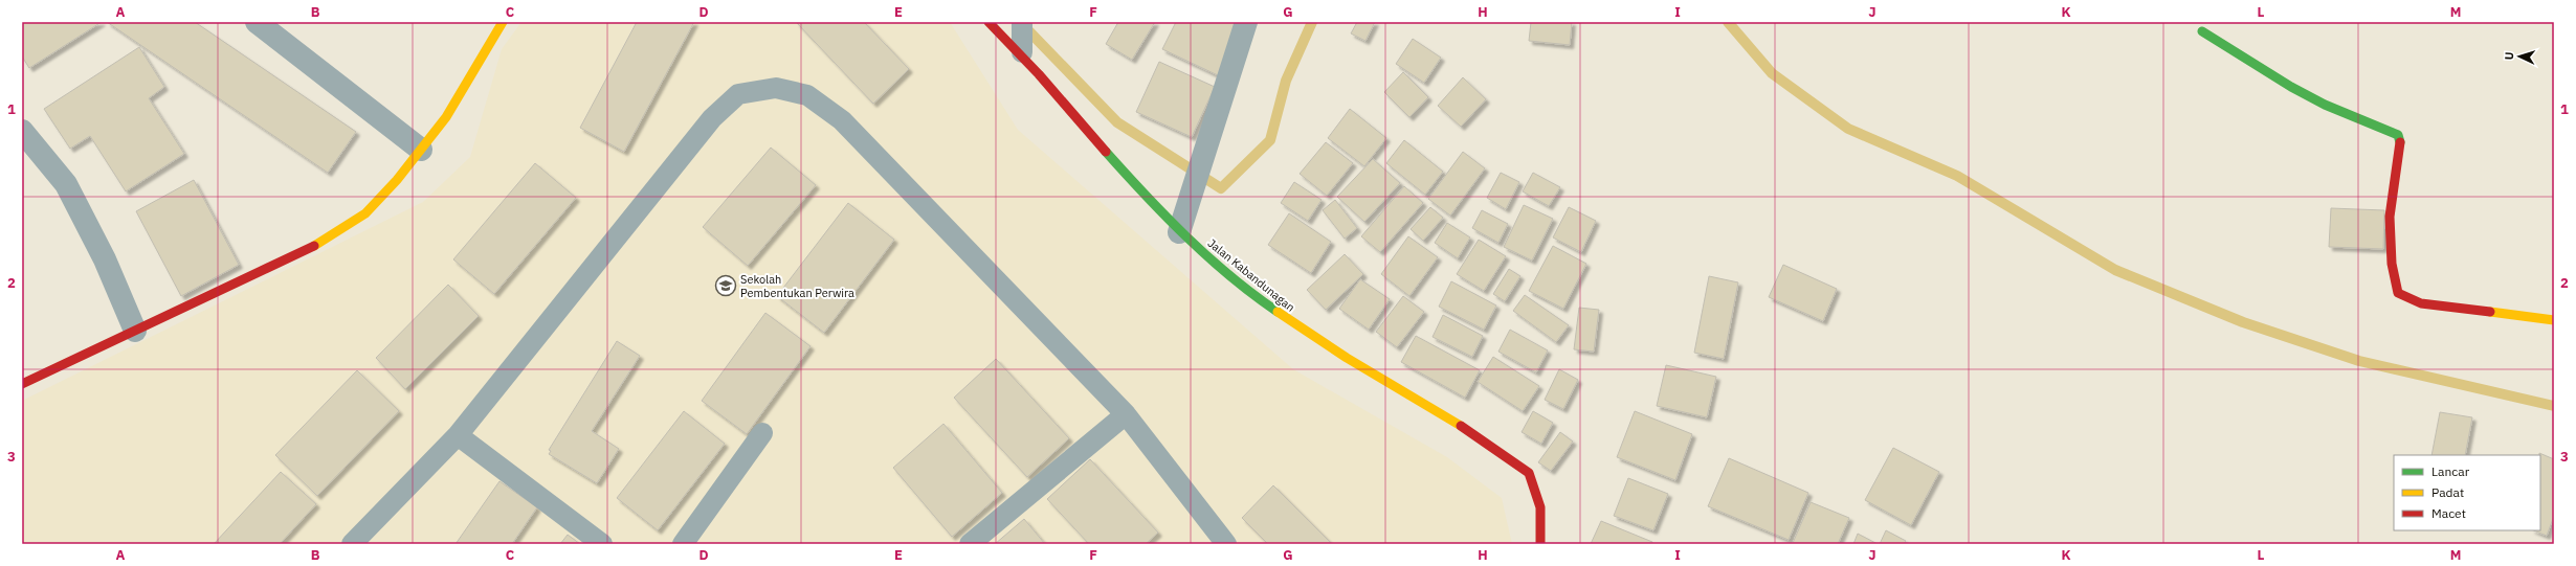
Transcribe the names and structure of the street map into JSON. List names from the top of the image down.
{
  "streets": {
    "street": ["Jalan Kabandunagan"]
  },
  "places": {
    "school or university": ["Sekolah Pembentukan Perwira"]
  },
  "legend": ["Lancar", "Padat", "Macet"],
  "north": "left",
  "grid": {
    "columns": [
      "A",
      "B",
      "C",
      "D",
      "E",
      "F",
      "G",
      "H",
      "I",
      "J",
      "K",
      "L",
      "M"
    ],
    "rows": ["1", "2", "3"]
  }
}
